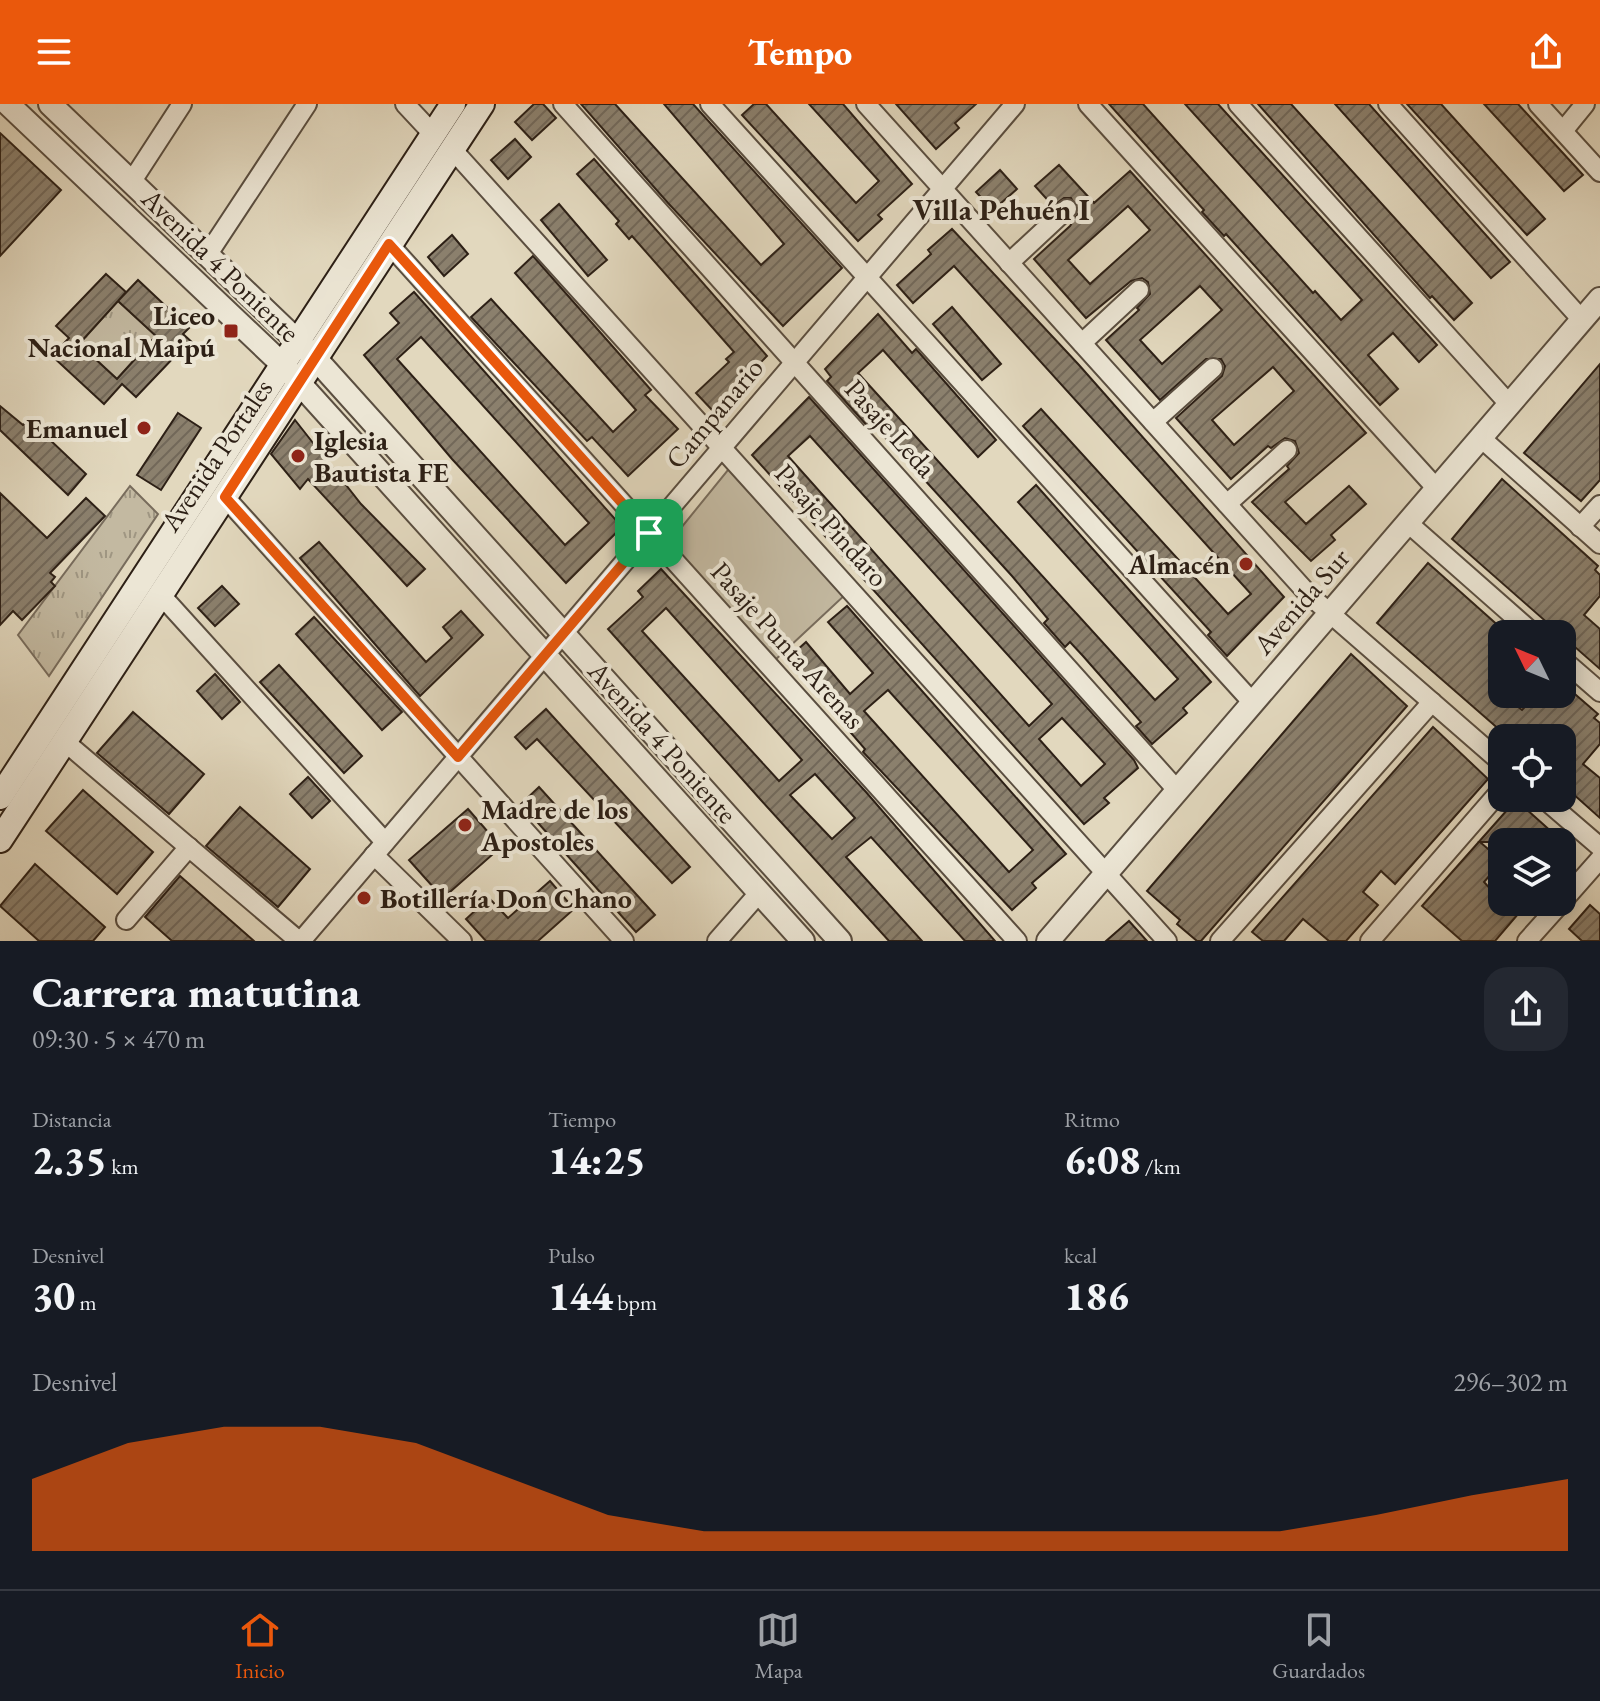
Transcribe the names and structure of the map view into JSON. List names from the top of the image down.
{
  "streets": {
    "main road": ["Avenida Portales"],
    "street": [
      "Avenida 4 Poniente",
      "Campanario",
      "Pasaje Leda",
      "Pasaje Pindaro",
      "Avenida Sur",
      "Pasaje Punta Arenas"
    ]
  },
  "crossings": [
    ["Avenida 4 Poniente", "Campanario"],
    ["Avenida 4 Poniente", "Avenida Portales"],
    ["Campanario", "Pasaje Leda"],
    ["Campanario", "Pasaje Pindaro"],
    ["Campanario", "Pasaje Punta Arenas"],
    ["Pasaje Leda", "Avenida Sur"],
    ["Avenida Portales", "Pasaje Pindaro"],
    ["Avenida Portales", "Pasaje Punta Arenas"],
    ["Pasaje Pindaro", "Avenida Sur"]
  ],
  "districts": ["Villa Pehuén I"],
  "places": {
    "transit": ["Liceo Nacional Maipú"],
    "other": [
      "Emanuel",
      "Iglesia Bautista FE",
      "Almacén",
      "Madre de los Apostoles",
      "Botillería Don Chano"
    ]
  },
  "north": "top left",
  "page": {
    "header": "Tempo",
    "heading": ["Carrera matutina", "09:30 · 5 × 470 m"],
    "stats": [
      ["Distancia", "2.35 km"],
      ["Tiempo", "14:25"],
      ["Ritmo", "6:08 /km"],
      ["Desnivel", "30 m"],
      ["Pulso", "144 bpm"],
      ["kcal", "186"]
    ],
    "chart": ["Desnivel", "296–302 m"],
    "tabs": ["Inicio", "Mapa", "Guardados"]
  }
}
